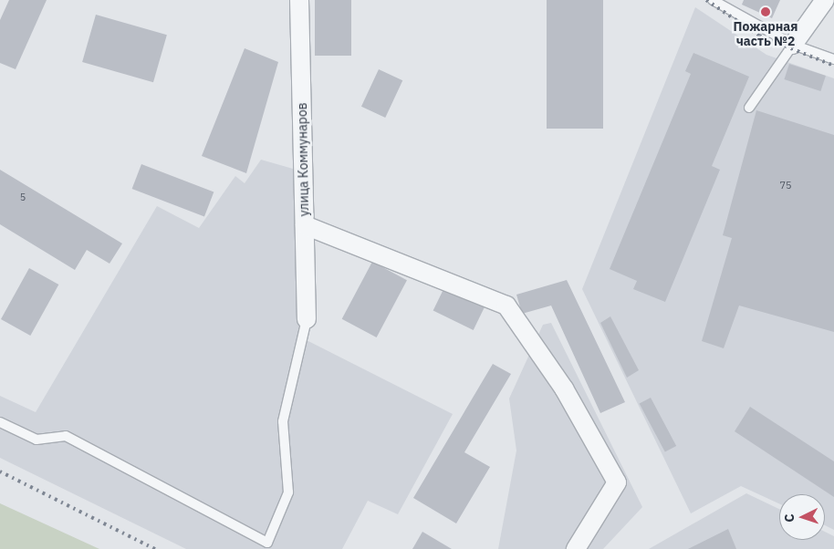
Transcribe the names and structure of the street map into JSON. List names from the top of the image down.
{
  "streets": {
    "street": ["улица Коммунаров"]
  },
  "places": ["Пожарная часть №2"],
  "house_numbers": ["75", "5"],
  "north": "left"
}
